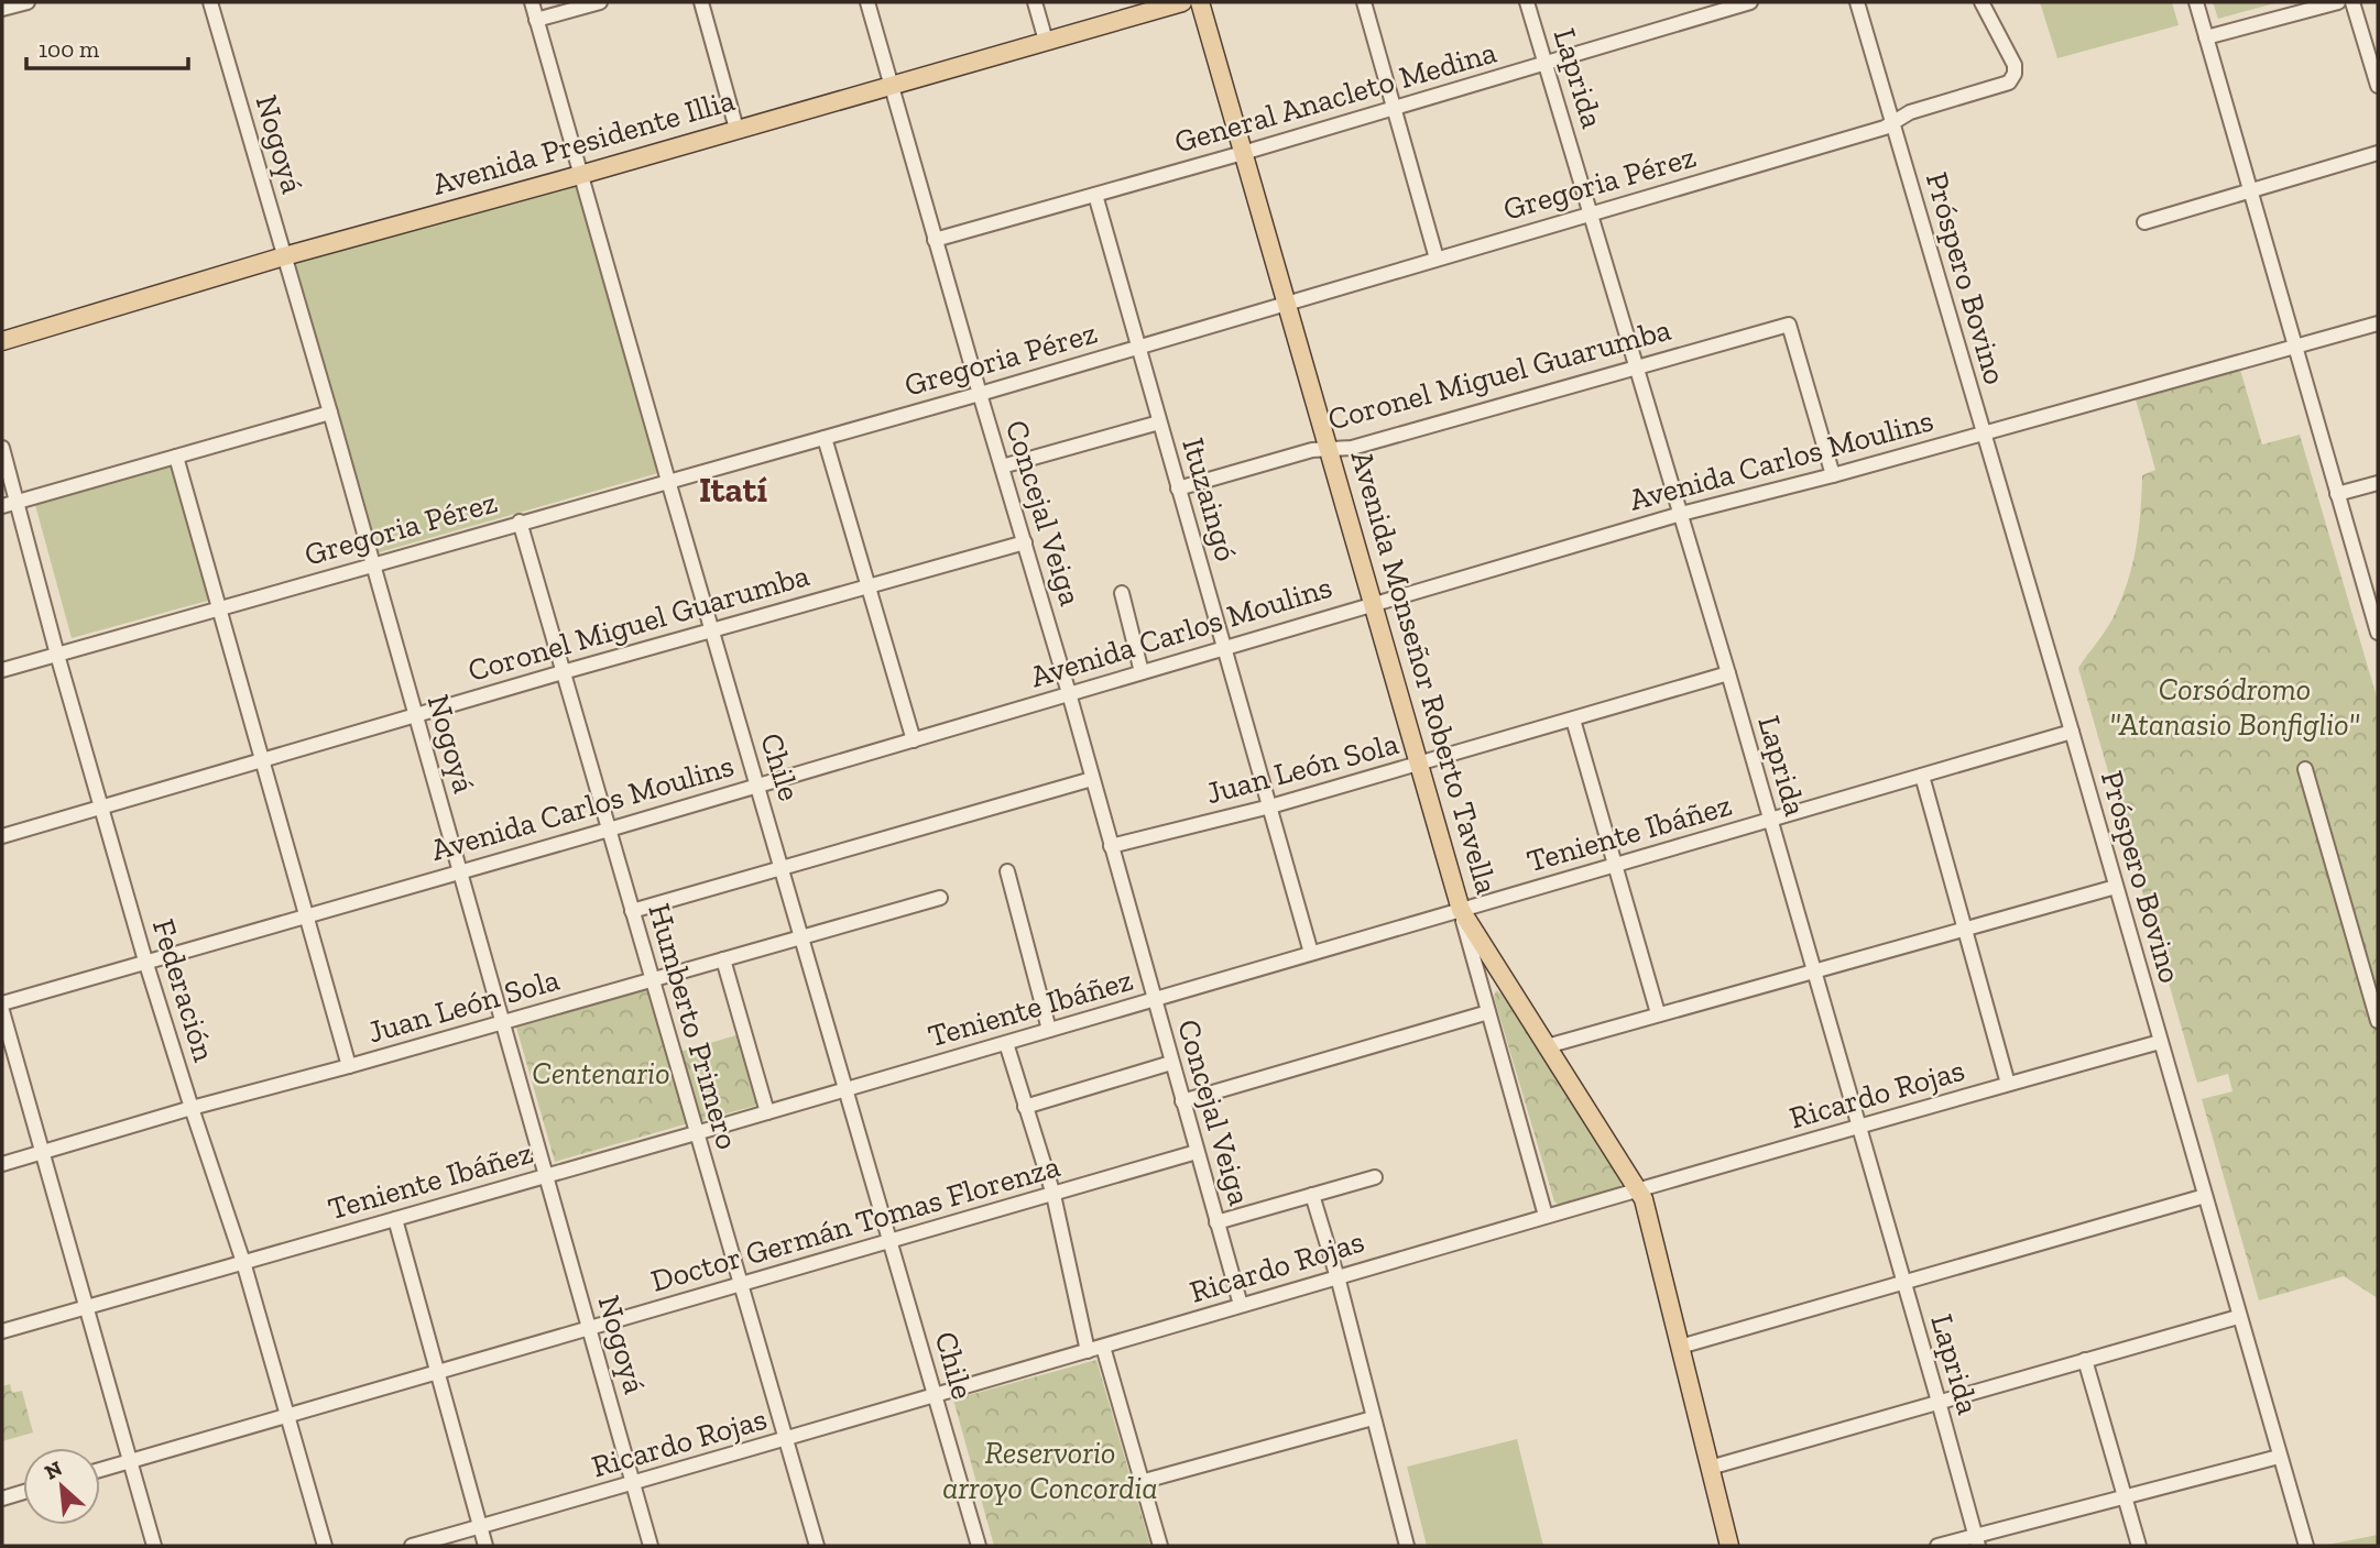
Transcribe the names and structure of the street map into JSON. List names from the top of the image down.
{
  "streets": {
    "main road": ["Avenida Presidente Illia", "Avenida Monseñor Roberto Tavella"],
    "street": [
      "Laprida",
      "General Anacleto Medina",
      "Nogoyá",
      "Gregoria Pérez",
      "Próspero Bovino",
      "Coronel Miguel Guarumba",
      "Avenida Carlos Moulins",
      "Ituzaingó",
      "Concejal Veiga",
      "Chile",
      "Juan León Sola",
      "Teniente Ibáñez",
      "Federación",
      "Humberto Primero",
      "Ricardo Rojas",
      "Doctor Germán Tomas Florenza"
    ]
  },
  "crossings": [
    ["Laprida", "General Anacleto Medina"],
    ["Laprida", "Gregoria Pérez"],
    ["Laprida", "Coronel Miguel Guarumba"],
    ["Laprida", "Avenida Carlos Moulins"],
    ["Laprida", "Juan León Sola"],
    ["Laprida", "Teniente Ibáñez"],
    ["Laprida", "Ricardo Rojas"],
    ["General Anacleto Medina", "Ituzaingó"],
    ["General Anacleto Medina", "Concejal Veiga"],
    ["General Anacleto Medina", "Avenida Monseñor Roberto Tavella"],
    ["Avenida Presidente Illia", "Nogoyá"],
    ["Avenida Presidente Illia", "Concejal Veiga"],
    ["Avenida Presidente Illia", "Chile"],
    ["Nogoyá", "Gregoria Pérez"],
    ["Nogoyá", "Coronel Miguel Guarumba"],
    ["Nogoyá", "Avenida Carlos Moulins"],
    ["Nogoyá", "Juan León Sola"],
    ["Nogoyá", "Teniente Ibáñez"],
    ["Nogoyá", "Ricardo Rojas"],
    ["Nogoyá", "Doctor Germán Tomas Florenza"],
    ["Gregoria Pérez", "Próspero Bovino"],
    ["Gregoria Pérez", "Ituzaingó"],
    ["Gregoria Pérez", "Concejal Veiga"],
    ["Gregoria Pérez", "Avenida Monseñor Roberto Tavella"],
    ["Gregoria Pérez", "Chile"],
    ["Gregoria Pérez", "Federación"],
    ["Gregoria Pérez", "Humberto Primero"],
    ["Próspero Bovino", "Avenida Carlos Moulins"],
    ["Próspero Bovino", "Teniente Ibáñez"],
    ["Próspero Bovino", "Ricardo Rojas"],
    ["Coronel Miguel Guarumba", "Avenida Carlos Moulins"],
    ["Coronel Miguel Guarumba", "Ituzaingó"],
    ["Coronel Miguel Guarumba", "Concejal Veiga"],
    ["Coronel Miguel Guarumba", "Avenida Monseñor Roberto Tavella"],
    ["Coronel Miguel Guarumba", "Chile"],
    ["Coronel Miguel Guarumba", "Federación"],
    ["Coronel Miguel Guarumba", "Humberto Primero"],
    ["Avenida Carlos Moulins", "Ituzaingó"],
    ["Avenida Carlos Moulins", "Concejal Veiga"],
    ["Avenida Carlos Moulins", "Avenida Monseñor Roberto Tavella"],
    ["Avenida Carlos Moulins", "Chile"],
    ["Avenida Carlos Moulins", "Federación"],
    ["Avenida Carlos Moulins", "Humberto Primero"],
    ["Ituzaingó", "Juan León Sola"],
    ["Ituzaingó", "Teniente Ibáñez"],
    ["Concejal Veiga", "Juan León Sola"],
    ["Concejal Veiga", "Teniente Ibáñez"],
    ["Concejal Veiga", "Ricardo Rojas"],
    ["Concejal Veiga", "Doctor Germán Tomas Florenza"],
    ["Avenida Monseñor Roberto Tavella", "Juan León Sola"],
    ["Avenida Monseñor Roberto Tavella", "Teniente Ibáñez"],
    ["Avenida Monseñor Roberto Tavella", "Ricardo Rojas"],
    ["Chile", "Juan León Sola"],
    ["Chile", "Teniente Ibáñez"],
    ["Chile", "Ricardo Rojas"],
    ["Chile", "Doctor Germán Tomas Florenza"],
    ["Juan León Sola", "Federación"],
    ["Juan León Sola", "Humberto Primero"],
    ["Teniente Ibáñez", "Federación"],
    ["Teniente Ibáñez", "Humberto Primero"],
    ["Federación", "Doctor Germán Tomas Florenza"],
    ["Humberto Primero", "Ricardo Rojas"],
    ["Humberto Primero", "Doctor Germán Tomas Florenza"]
  ],
  "districts": ["Itatí"],
  "parks": ["Corsódromo \"Atanasio Bonfiglio\"", "Centenario", "Reservorio arroyo Concordia"],
  "scale_bar": "100 m",
  "north": "top left"
}
